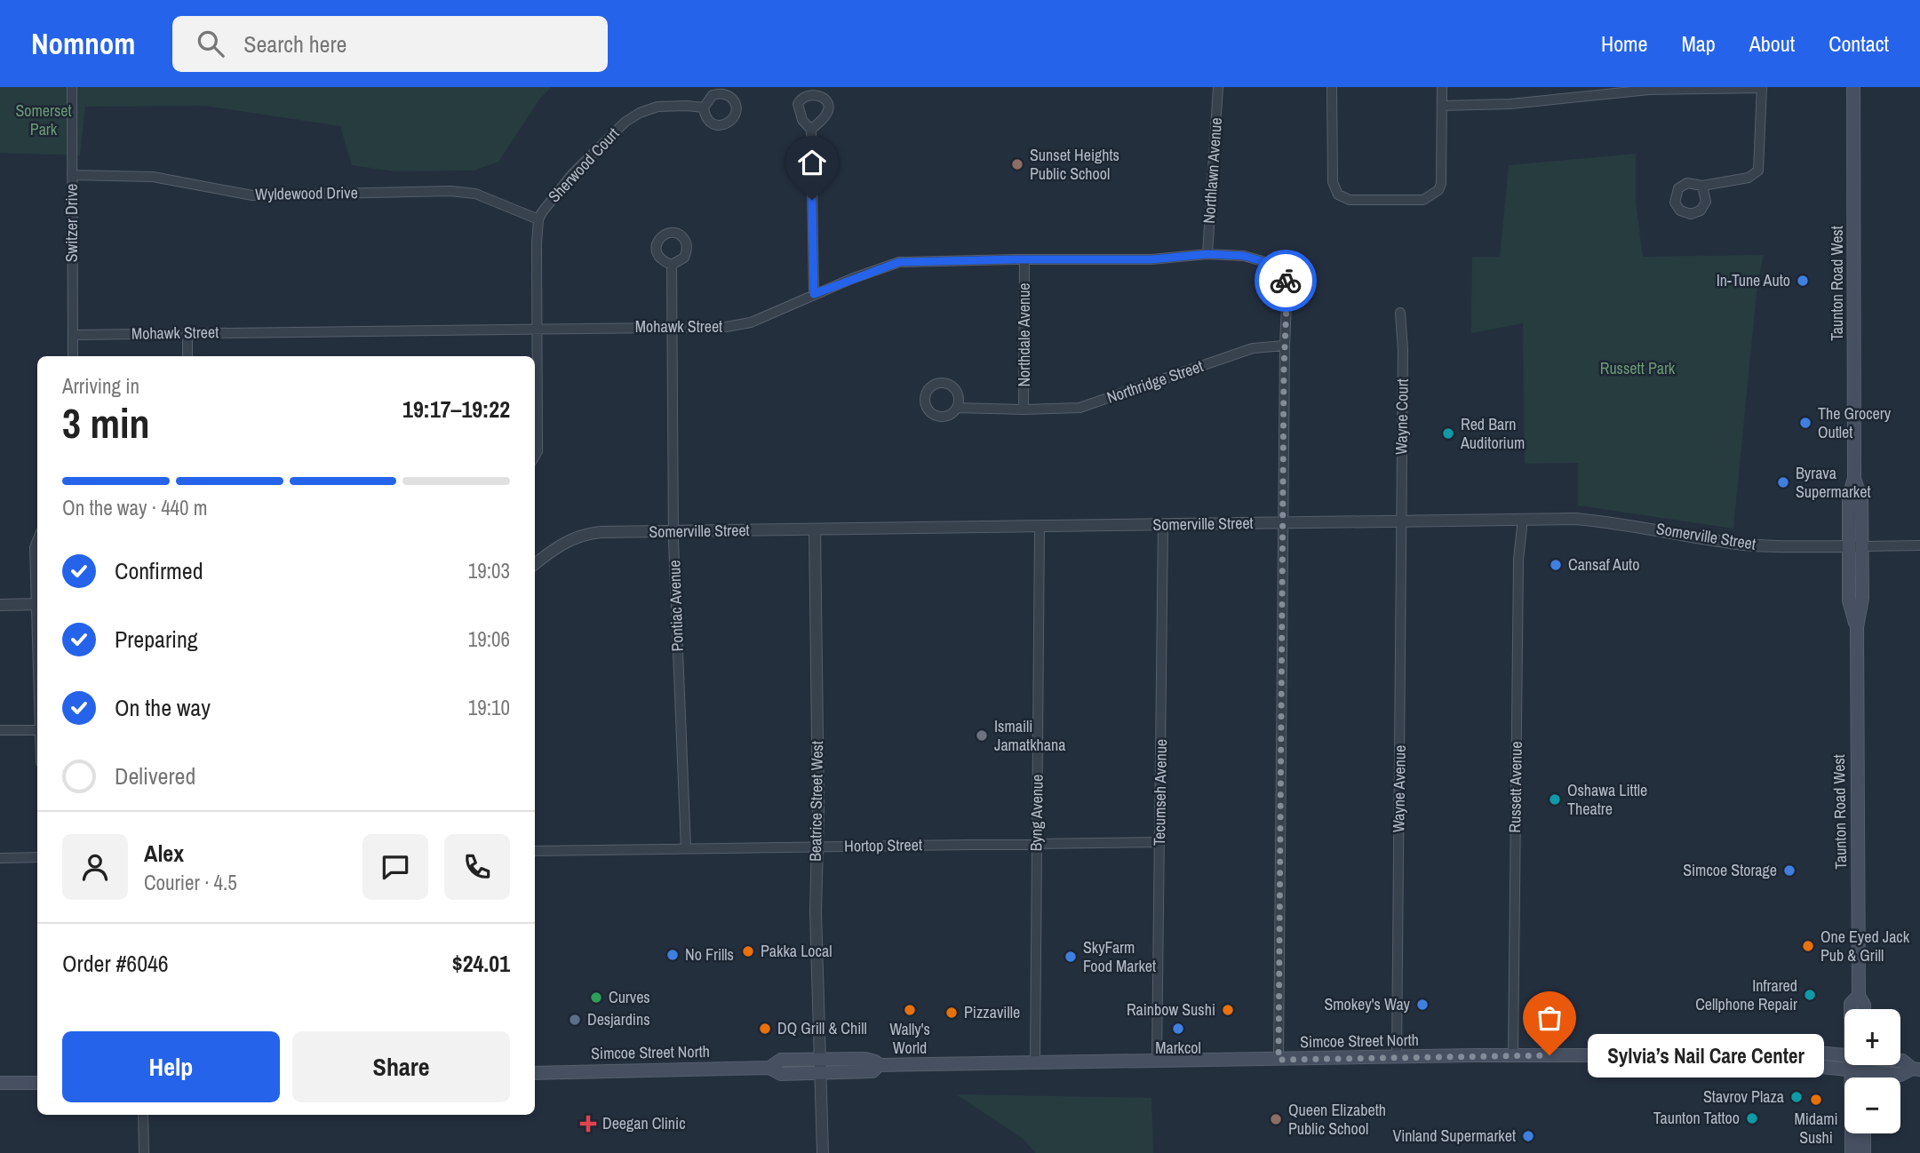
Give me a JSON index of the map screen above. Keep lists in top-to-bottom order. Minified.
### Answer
{"streets":{"main road":["Taunton Road West","Simcoe Street North"],"street":["Sherwood Court","Northlawn Avenue","Wyldewood Drive","Switzer Drive","Mohawk Street","Northdale Avenue","Northridge Street","Wayne Court","Somerville Street","Pontiac Avenue","Russett Avenue","Wayne Avenue","Tecumseh Avenue","Beatrice Street West","Byng Avenue","Hortop Street"]},"crossings":[["Sherwood Court","Wyldewood Drive"],["Sherwood Court","Mohawk Street"],["Northlawn Avenue","Mohawk Street"],["Wyldewood Drive","Switzer Drive"],["Switzer Drive","Mohawk Street"],["Taunton Road West","Somerville Street"],["Taunton Road West","Simcoe Street North"],["Mohawk Street","Northdale Avenue"],["Mohawk Street","Northridge Street"],["Mohawk Street","Pontiac Avenue"],["Northdale Avenue","Northridge Street"],["Wayne Court","Somerville Street"],["Wayne Court","Wayne Avenue"],["Somerville Street","Pontiac Avenue"],["Somerville Street","Russett Avenue"],["Somerville Street","Wayne Avenue"],["Somerville Street","Tecumseh Avenue"],["Somerville Street","Beatrice Street West"],["Somerville Street","Byng Avenue"],["Pontiac Avenue","Hortop Street"],["Russett Avenue","Simcoe Street North"],["Wayne Avenue","Simcoe Street North"],["Tecumseh Avenue","Hortop Street"],["Tecumseh Avenue","Simcoe Street North"],["Beatrice Street West","Hortop Street"],["Beatrice Street West","Simcoe Street North"],["Byng Avenue","Hortop Street"],["Byng Avenue","Simcoe Street North"]],"parks":["Somerset Park","Russett Park"],"places":{"other":["Sunset Heights Public School","In-Tune Auto","The Grocery Outlet","Red Barn Auditorium","Byrava Supermarket","Cansaf Auto","Ismaili Jamatkhana","Oshawa Little Theatre","Simcoe Storage","One Eyed Jack Pub & Grill","Pakka Local","No Frills","SkyFarm Food Market","Infrared Cellphone Repair","Curves","Smokey's Way","Wally's World","Rainbow Sushi","Pizzaville","Desjardins","DQ Grill & Chill","Markcol","Sylvia’s Nail Care Center","Stavrov Plaza","Midami Sushi","Taunton Tattoo","Queen Elizabeth Public School","Vinland Supermarket"],"health":["Deegan Clinic"]},"page":{"header":"Nomnom","search":"Search here","nav":["Home","Map","About","Contact"],"heading":["3 min","Arriving in","19:17–19:22"],"panel":["Alex","Courier · 4.5","Order #6046","$24.01"],"bar":"On the way · 440 m","list":[["Confirmed","19:03"],["Preparing","19:06"],["On the way","19:10"],"Delivered"],"map_buttons":["+","−"],"buttons":["Help","Share"],"bubble":"Sylvia’s Nail Care Center"}}
